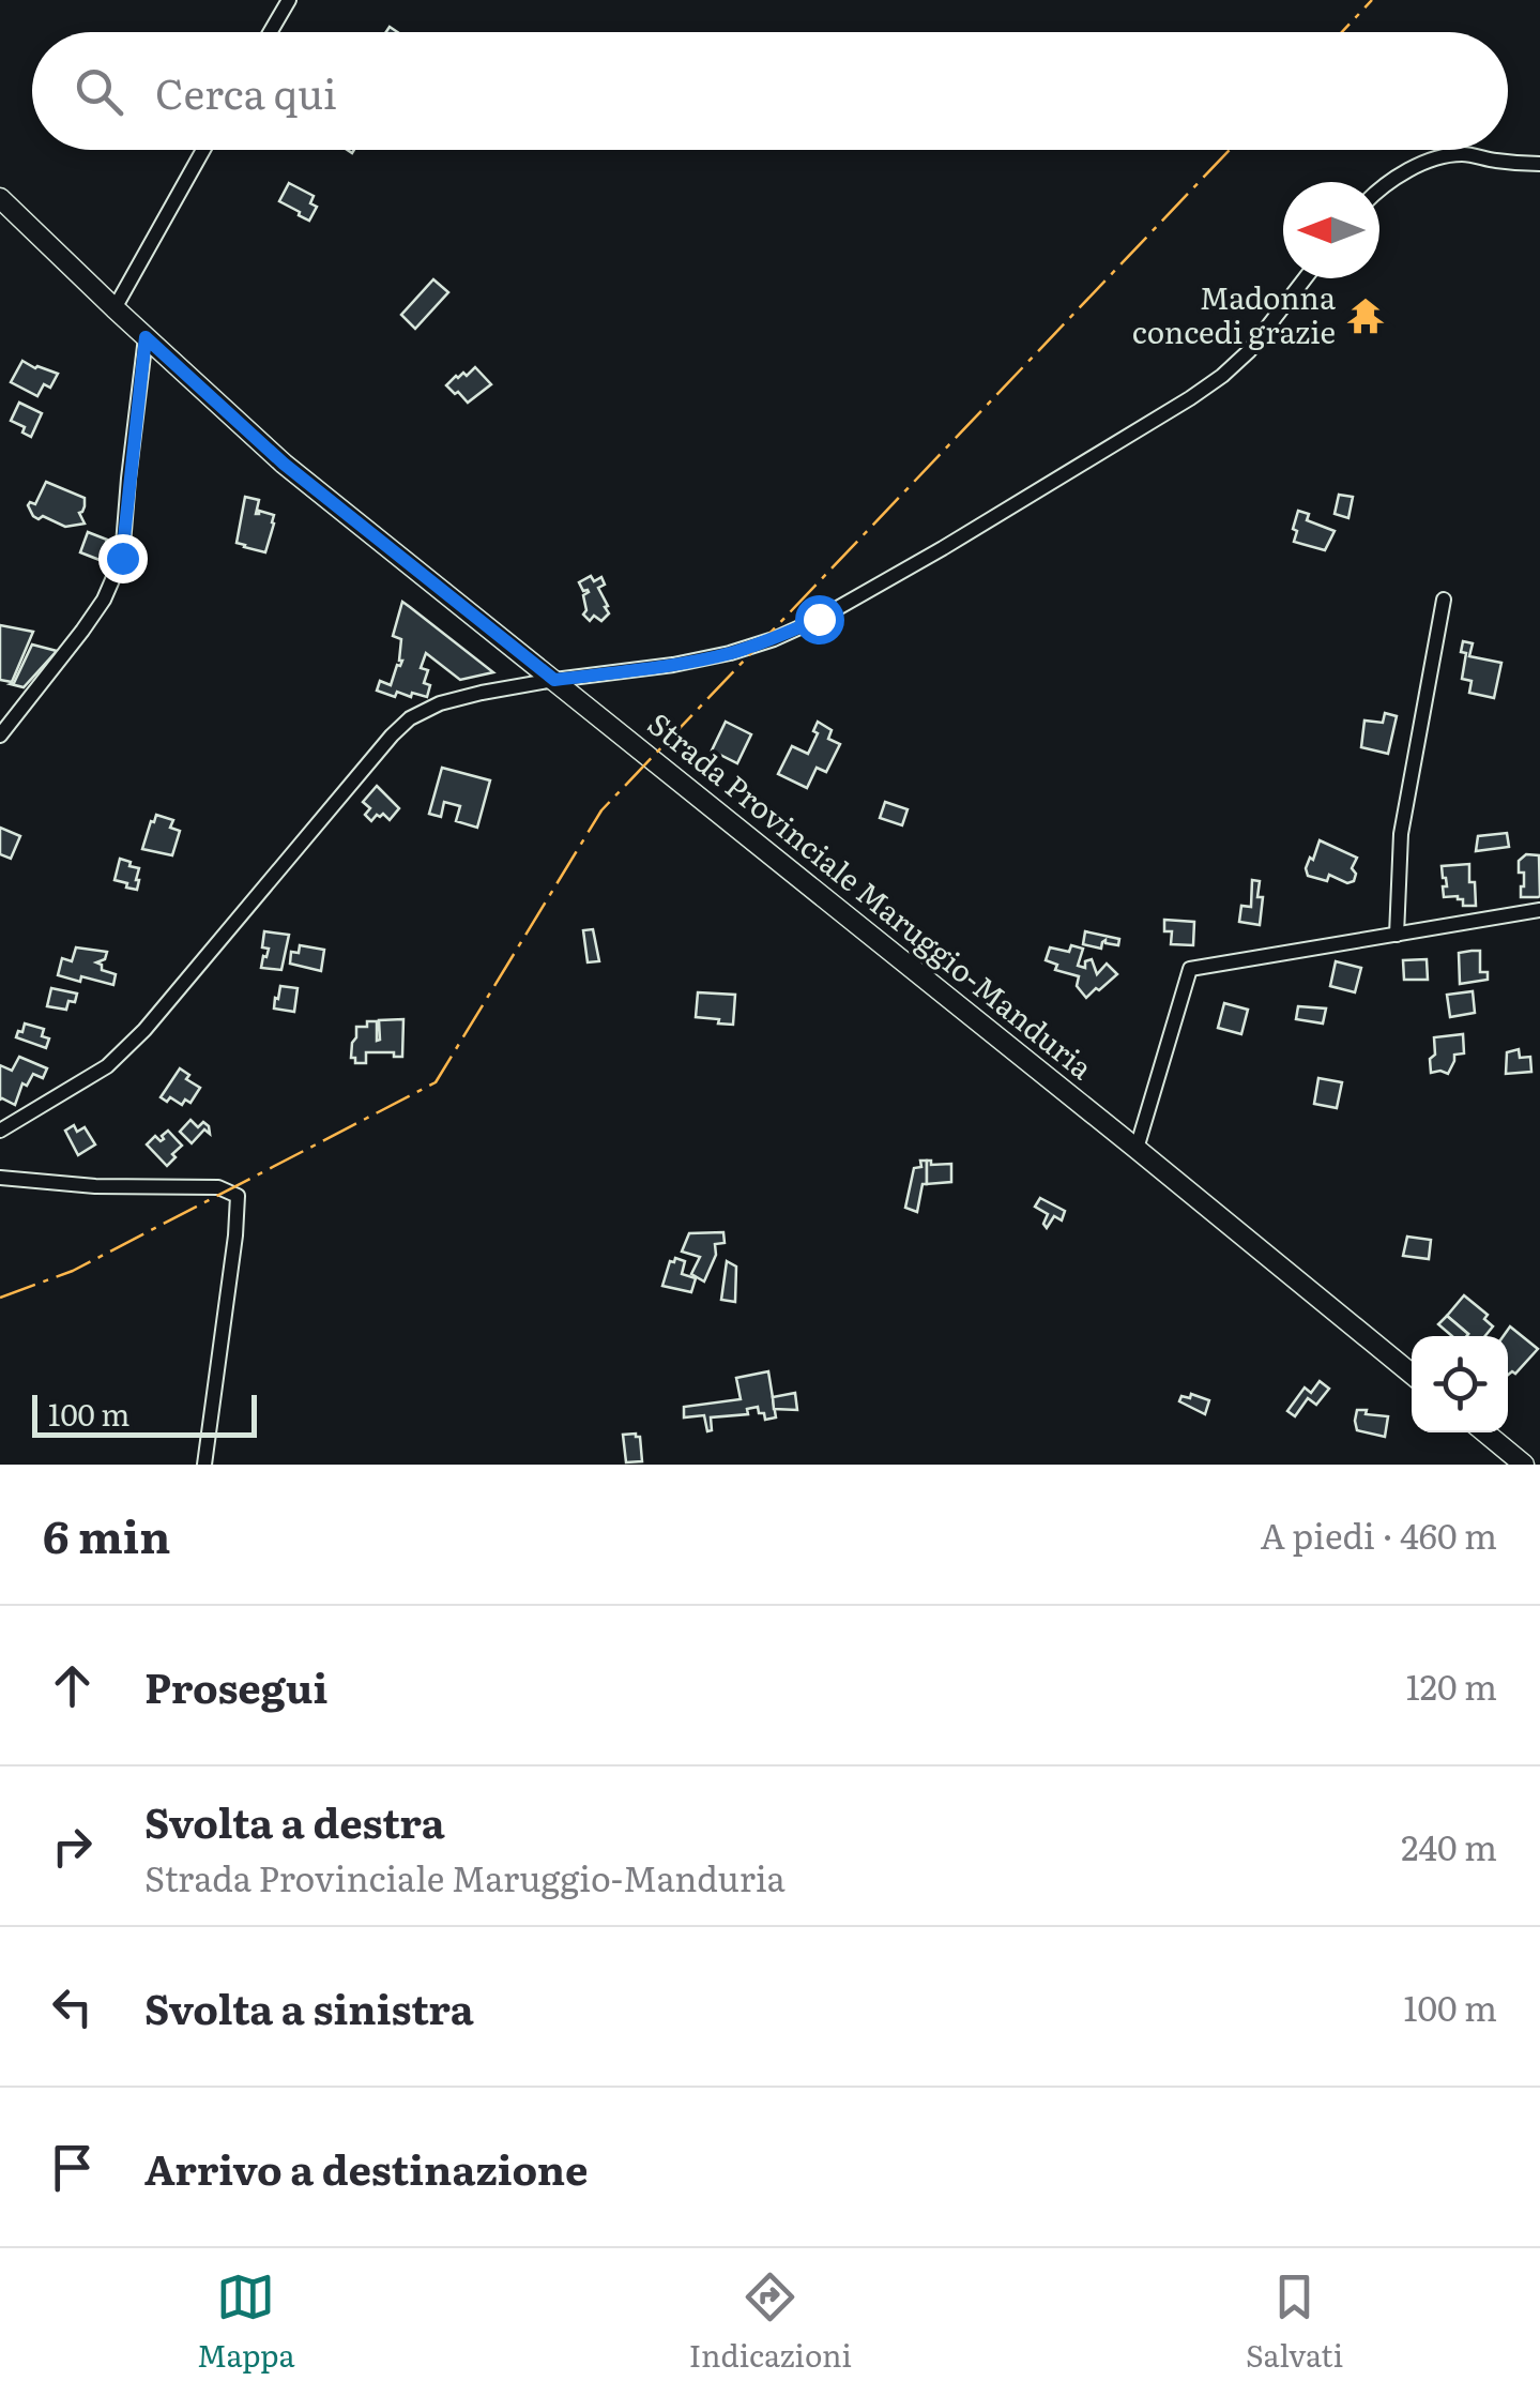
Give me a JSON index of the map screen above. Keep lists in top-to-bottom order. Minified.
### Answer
{"streets":{"main road":["Strada Provinciale Maruggio-Manduria"]},"places":{"temple":["Madonna concedi grazie"]},"scale_bar":"100 m","north":"left","page":{"search":"Cerca qui","scale":"100 m","heading":["6 min","A piedi · 460 m"],"list":[["Prosegui","120 m"],["Svolta a destra","Strada Provinciale Maruggio-Manduria","240 m"],["Svolta a sinistra","100 m"],"Arrivo a destinazione"],"nav":["Mappa","Indicazioni","Salvati"]}}
